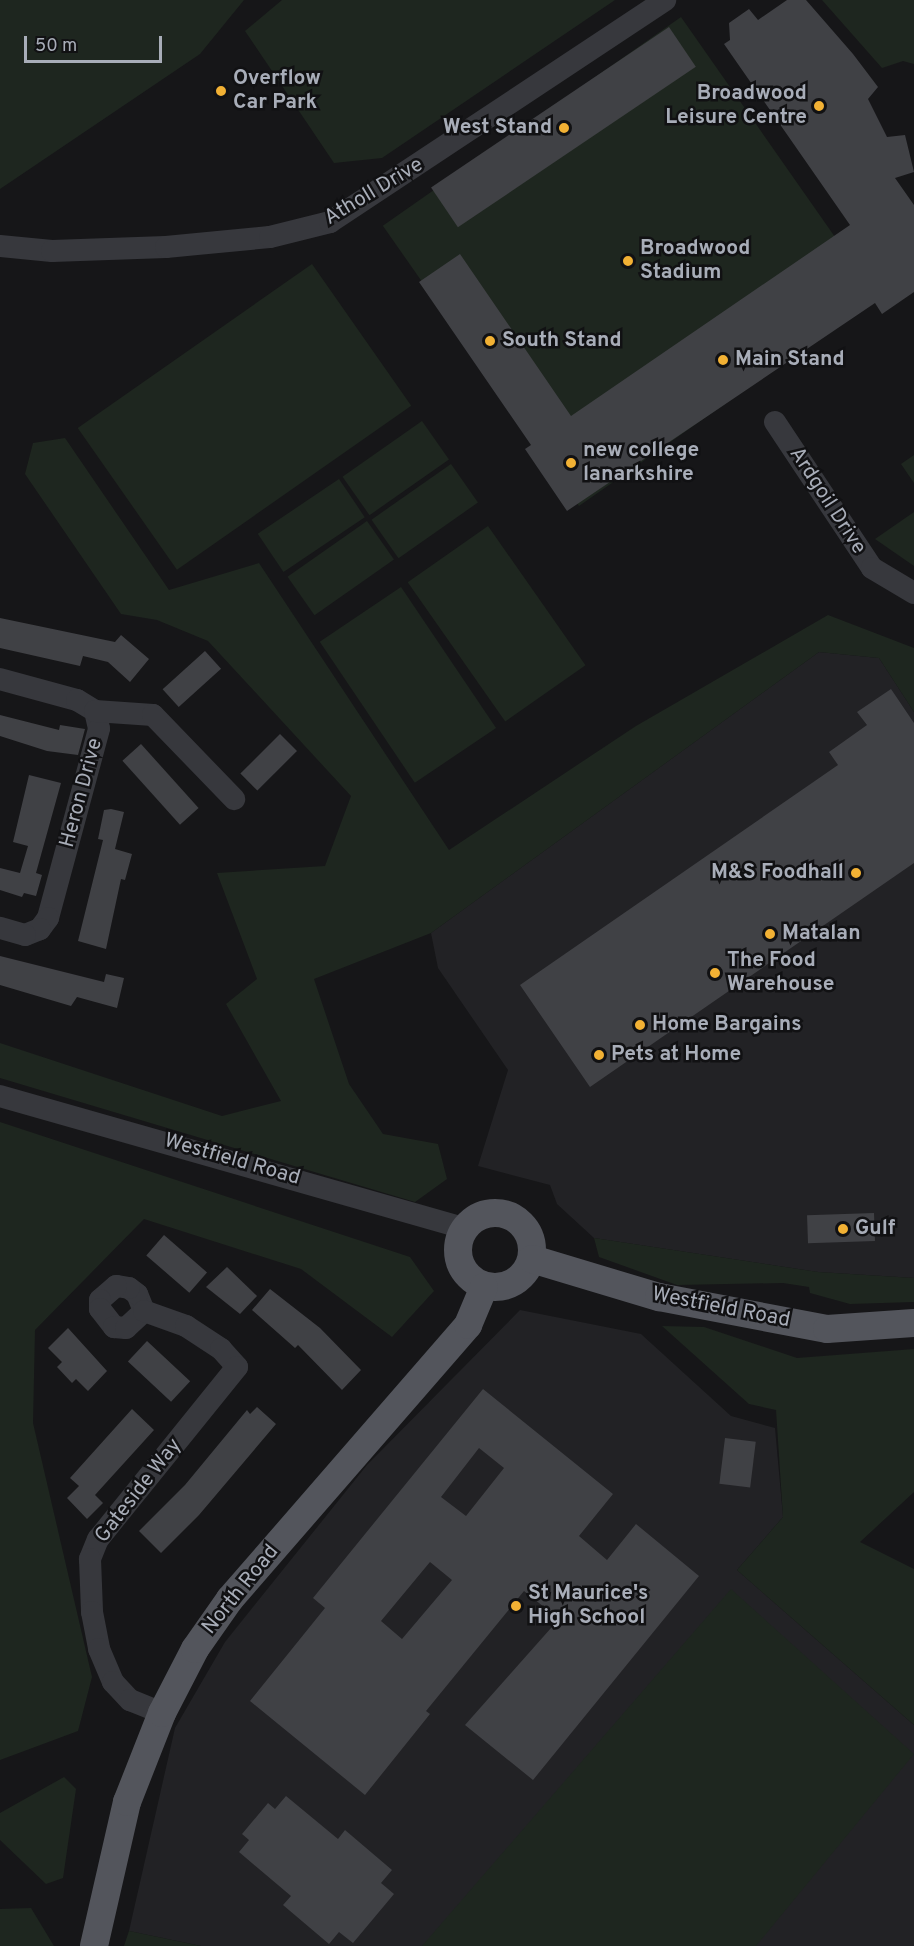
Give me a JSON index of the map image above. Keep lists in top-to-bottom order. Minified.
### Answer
{"streets":{"main road":["Westfield Road","North Road"],"street":["Atholl Drive","Ardgoil Drive","Heron Drive","Gateside Way"]},"crossings":[["Westfield Road","North Road"],["Gateside Way","North Road"]],"places":["Overflow Car Park","Broadwood Leisure Centre","West Stand","Broadwood Stadium","South Stand","Main Stand","new college lanarkshire","M&S Foodhall","Matalan","The Food Warehouse","Home Bargains","Pets at Home","Gulf","St Maurice's High School"],"scale_bar":"50 m"}
